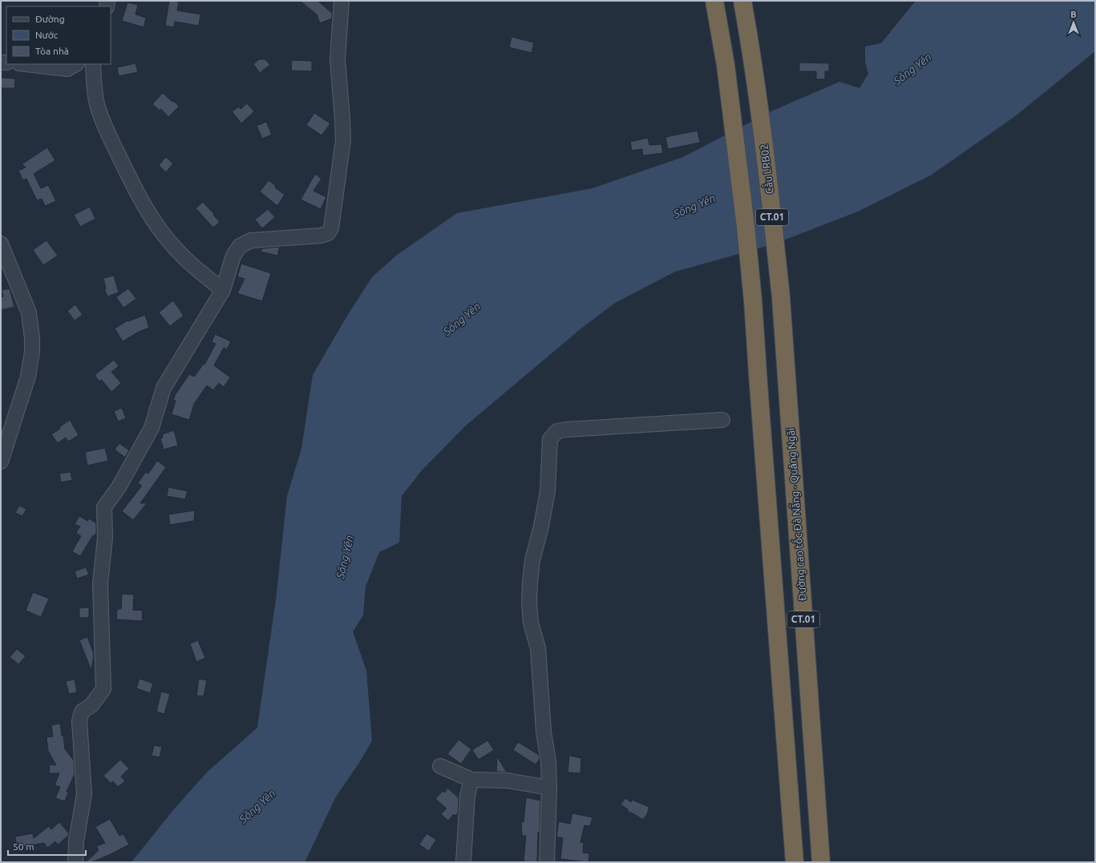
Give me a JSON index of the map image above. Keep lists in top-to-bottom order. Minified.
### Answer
{"streets":{"highway":["Cầu LRB02","CT.01","Đường cao tốc Đà Nẵng - Quảng Ngãi"]},"crossings":[["Cầu LRB02","Đường cao tốc Đà Nẵng - Quảng Ngãi"]],"water":["Sông Yên"],"legend":["Đường","Nước","Tòa nhà"],"scale_bar":"50 m","north":"top"}
